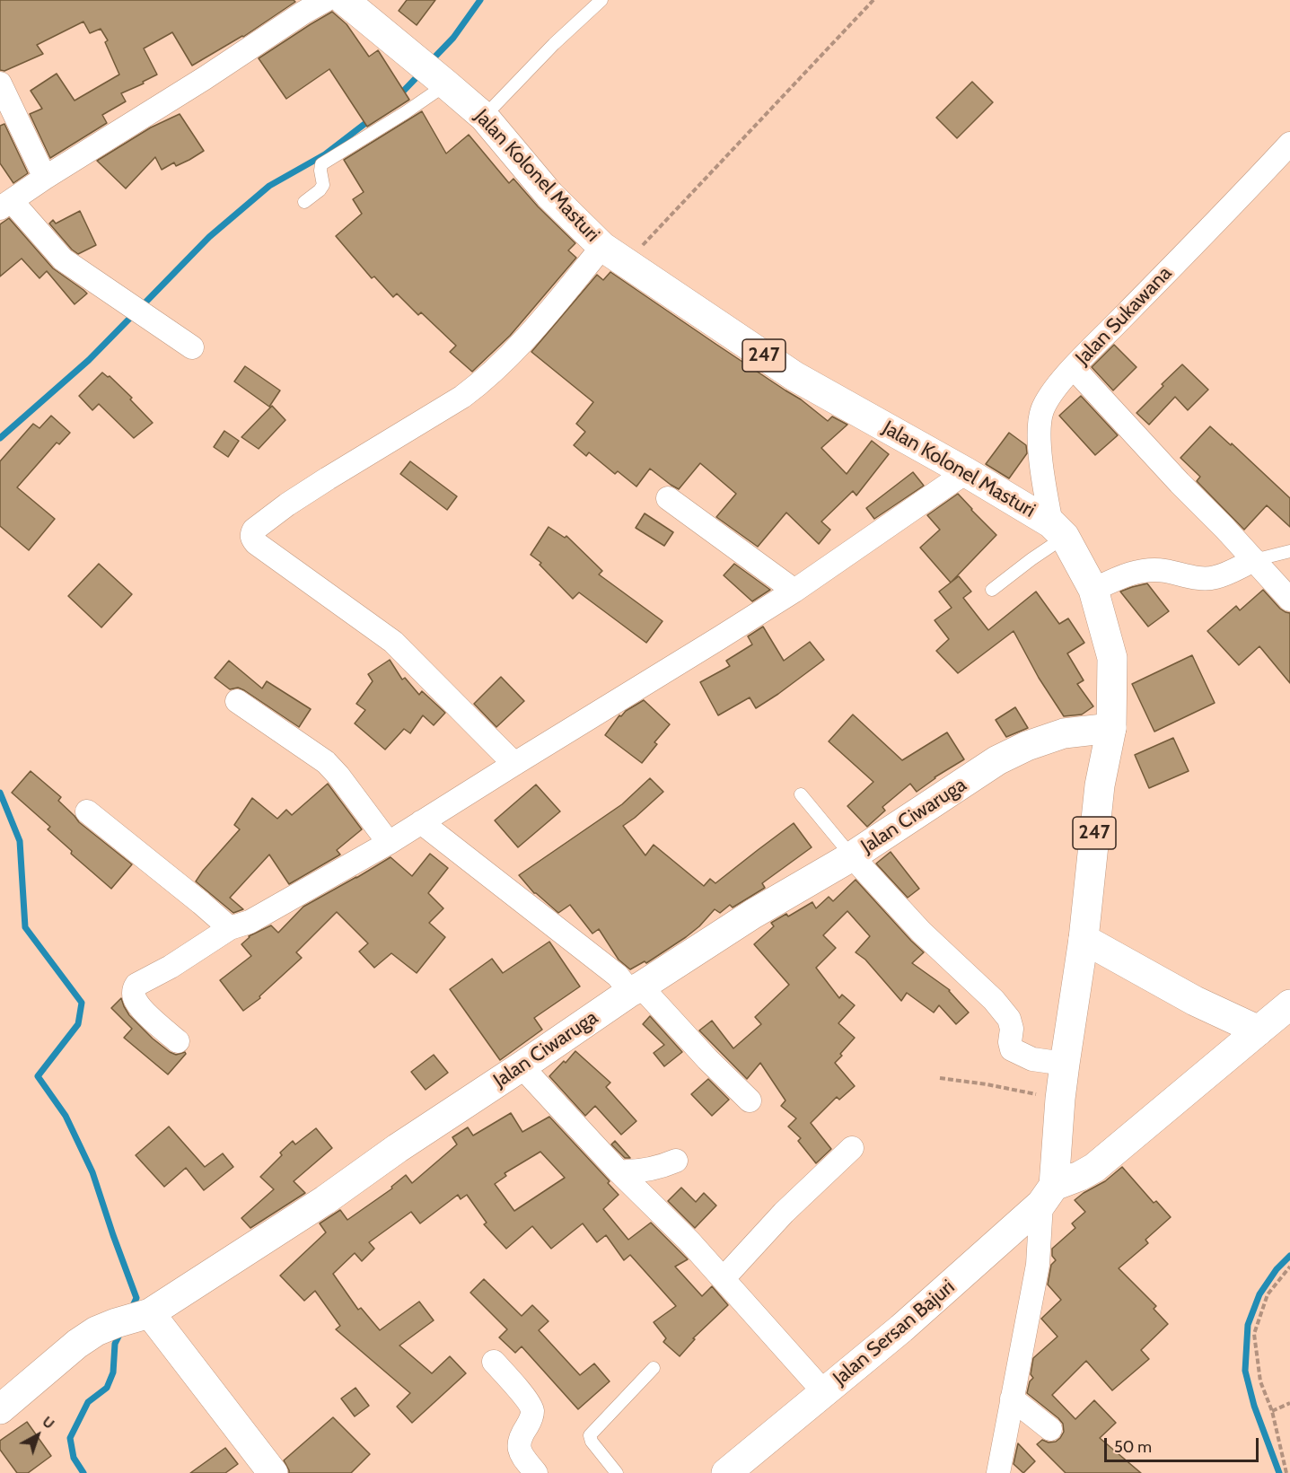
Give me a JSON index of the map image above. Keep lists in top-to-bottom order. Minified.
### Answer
{"streets":{"main road":["Jalan Kolonel Masturi","247","Jalan Ciwaruga","Jalan Sersan Bajuri"],"street":["Jalan Sukawana"]},"crossings":[["Jalan Kolonel Masturi","Jalan Sukawana"],["Jalan Kolonel Masturi","247"],["Jalan Sukawana","247"],["247","Jalan Ciwaruga"]],"scale_bar":"50 m","north":"top right"}
